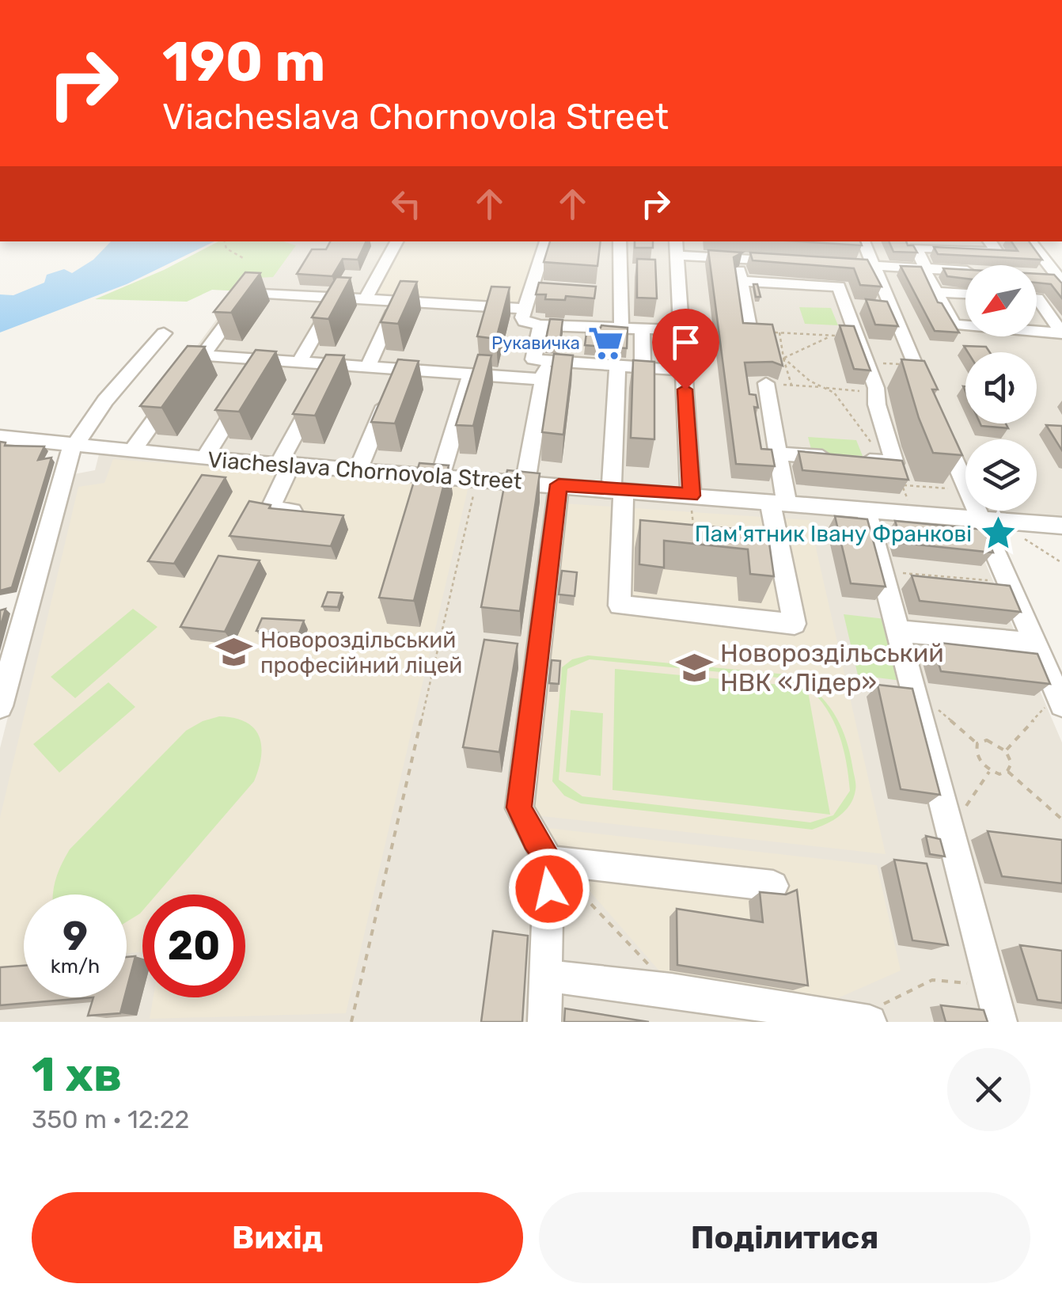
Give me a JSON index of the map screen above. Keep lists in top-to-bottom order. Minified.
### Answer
{"streets":{"street":["Viacheslava Chornovola Street"]},"places":{"supermarket":["Рукавичка"],"place":["Пам'ятник Івану Франкові"],"school or university":["Новороздільський професійний ліцей","Новороздільський НВК «Лідер»"]},"north":"bottom left","page":{"turn":["190 m","Viacheslava Chornovola Street"],"speed":"9 km/h","limit":"20","heading":["1 хв","350 m · 12:22"],"buttons":["Вихід","Поділитися"]}}
